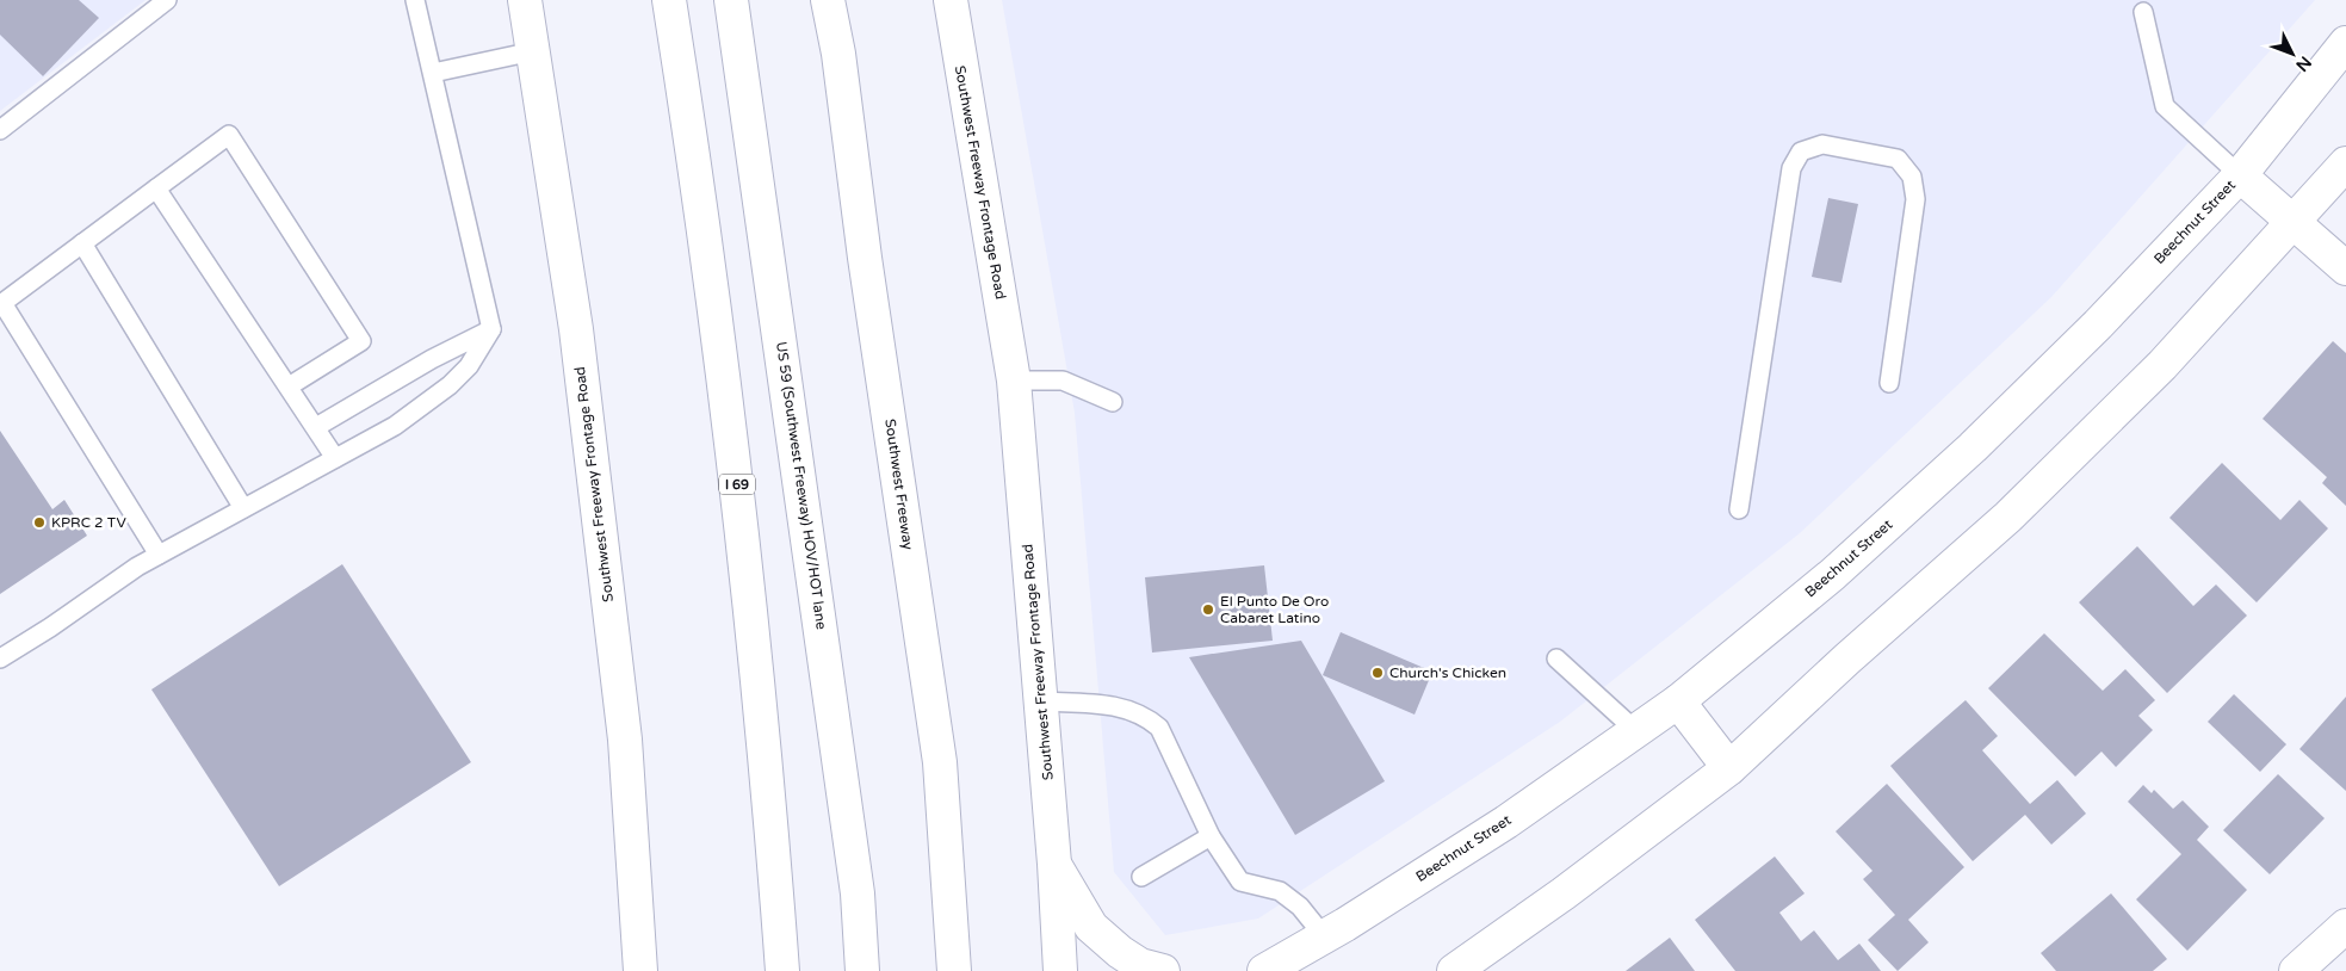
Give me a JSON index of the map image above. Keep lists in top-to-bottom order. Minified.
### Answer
{"streets":{"main road":["Southwest Freeway Frontage Road","Beechnut Street","I 69","Southwest Freeway","US 59 (Southwest Freeway) HOV/HOT lane"]},"places":["KPRC 2 TV","El Punto De Oro Cabaret Latino","Church's Chicken"],"north":"bottom right"}
